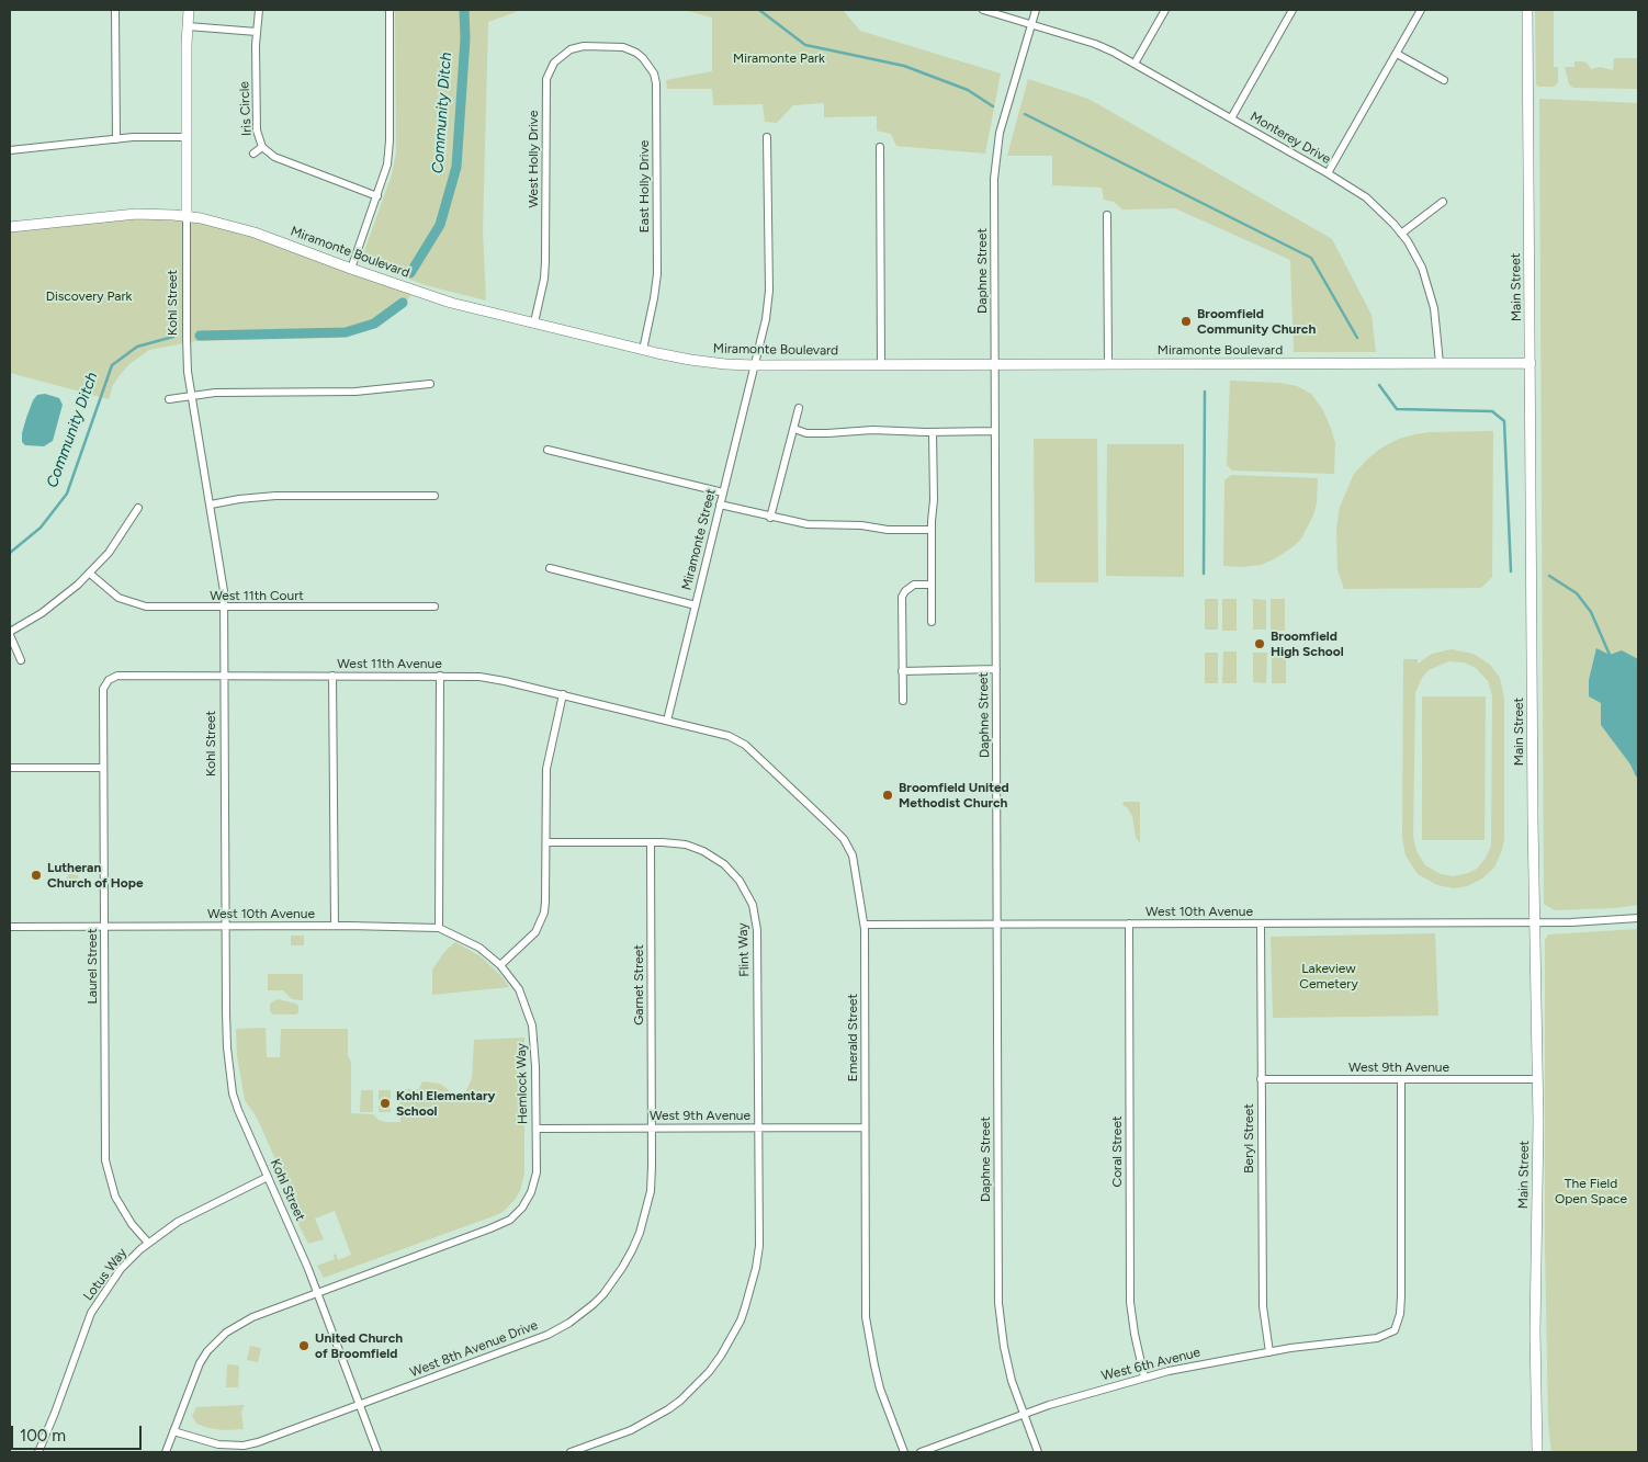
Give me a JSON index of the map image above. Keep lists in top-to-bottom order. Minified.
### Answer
{"streets":{"street":["Iris Circle","Monterey Drive","West Holly Drive","East Holly Drive","Miramonte Boulevard","Daphne Street","Main Street","Kohl Street","Miramonte Street","West 11th Court","West 11th Avenue","West 10th Avenue","Flint Way","Laurel Street","Garnet Street","Emerald Street","West 9th Avenue","Hemlock Way","Beryl Street","Coral Street","Lotus Way","West 8th Avenue Drive","West 6th Avenue"]},"crossings":[["Monterey Drive","Miramonte Boulevard"],["Monterey Drive","Daphne Street"],["West Holly Drive","East Holly Drive"],["West Holly Drive","Miramonte Boulevard"],["East Holly Drive","Miramonte Boulevard"],["Miramonte Boulevard","Daphne Street"],["Miramonte Boulevard","Main Street"],["Miramonte Boulevard","Kohl Street"],["Miramonte Boulevard","Miramonte Street"],["Daphne Street","West 10th Avenue"],["Daphne Street","West 6th Avenue"],["Main Street","West 10th Avenue"],["Main Street","West 9th Avenue"],["Kohl Street","West 11th Court"],["Kohl Street","West 11th Avenue"],["Kohl Street","West 10th Avenue"],["Kohl Street","Hemlock Way"],["Kohl Street","Lotus Way"],["Kohl Street","West 8th Avenue Drive"],["Miramonte Street","West 11th Avenue"],["Miramonte Street","Emerald Street"],["West 11th Avenue","Laurel Street"],["West 11th Avenue","Emerald Street"],["West 10th Avenue","Laurel Street"],["West 10th Avenue","Emerald Street"],["West 10th Avenue","Hemlock Way"],["West 10th Avenue","Beryl Street"],["West 10th Avenue","Coral Street"],["Flint Way","Garnet Street"],["Flint Way","West 9th Avenue"],["Laurel Street","Lotus Way"],["Garnet Street","West 9th Avenue"],["Garnet Street","West 8th Avenue Drive"],["Emerald Street","West 9th Avenue"],["West 9th Avenue","Hemlock Way"],["West 9th Avenue","Beryl Street"],["West 9th Avenue","West 8th Avenue Drive"],["West 9th Avenue","West 6th Avenue"],["Hemlock Way","West 8th Avenue Drive"],["Beryl Street","West 6th Avenue"],["Coral Street","West 6th Avenue"]],"water":["Community Ditch"],"parks":["Miramonte Park","Discovery Park","Lakeview Cemetery","The Field Open Space"],"places":["Broomfield Community Church","Broomfield High School","Broomfield United Methodist Church","Lutheran Church of Hope","Kohl Elementary School","United Church of Broomfield"],"scale_bar":"100 m"}
